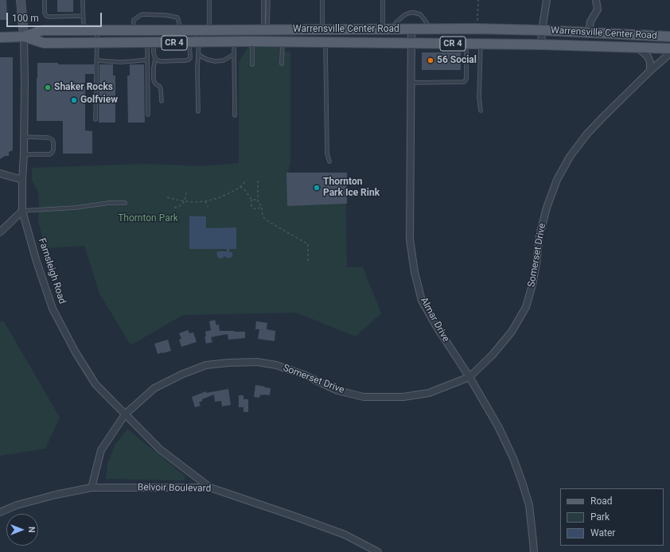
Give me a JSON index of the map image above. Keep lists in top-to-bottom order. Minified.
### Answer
{"streets":{"main road":["Warrensville Center Road","CR 4","Farnsleigh Road"],"street":["Somerset Drive","Almar Drive","Belvoir Boulevard"]},"crossings":[["Warrensville Center Road","Farnsleigh Road"],["Warrensville Center Road","Almar Drive"],["Somerset Drive","Farnsleigh Road"],["Somerset Drive","Almar Drive"],["Somerset Drive","Belvoir Boulevard"],["Farnsleigh Road","Belvoir Boulevard"]],"parks":["Thornton Park"],"places":["56 Social","Shaker Rocks","Golfview","Thornton Park Ice Rink"],"legend":["Road","Park","Water"],"scale_bar":"100 m","north":"right"}
